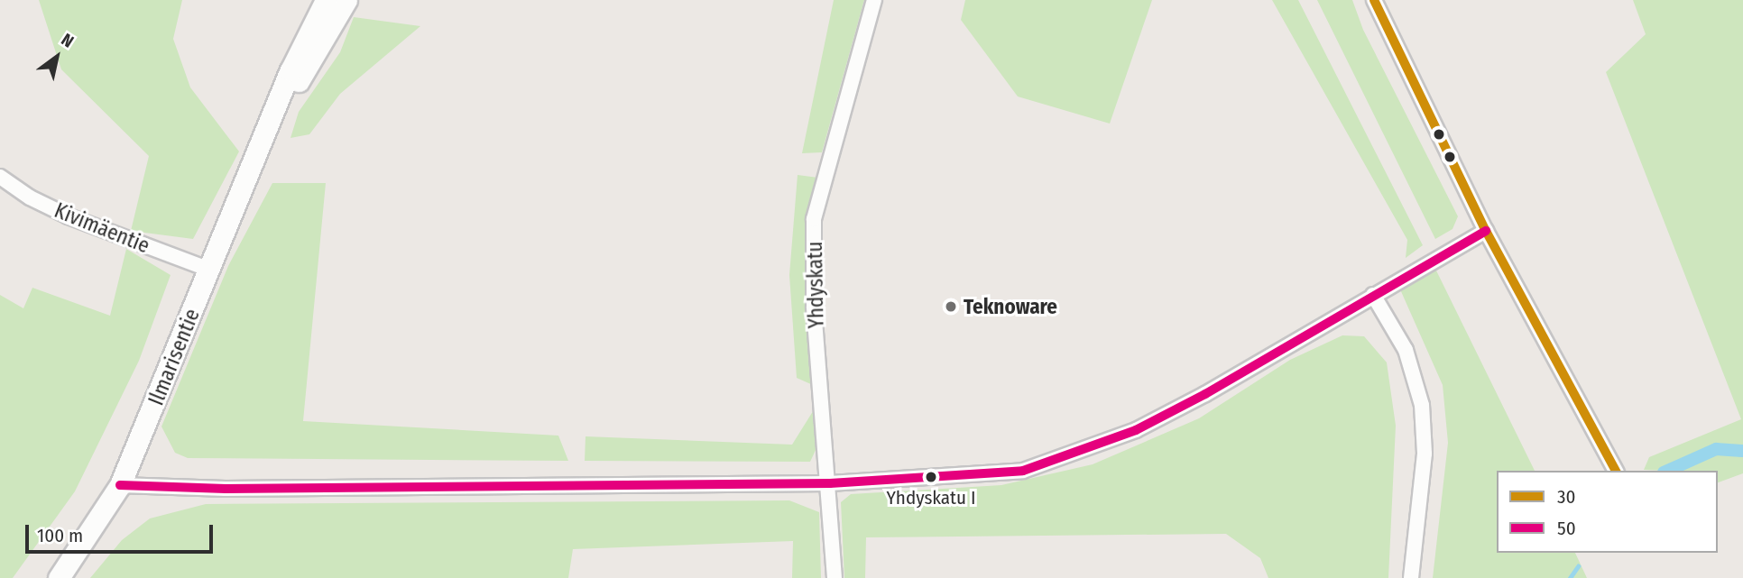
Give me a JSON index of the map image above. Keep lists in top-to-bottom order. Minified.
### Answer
{"streets":{"street":["Kivimäentie","Yhdyskatu","Ilmarisentie"]},"crossings":[["Kivimäentie","Ilmarisentie"]],"places":["Teknoware","Yhdyskatu I"],"lines":["transit line 30","transit line 50"],"legend":["30","50"],"scale_bar":"100 m","north":"top right"}
